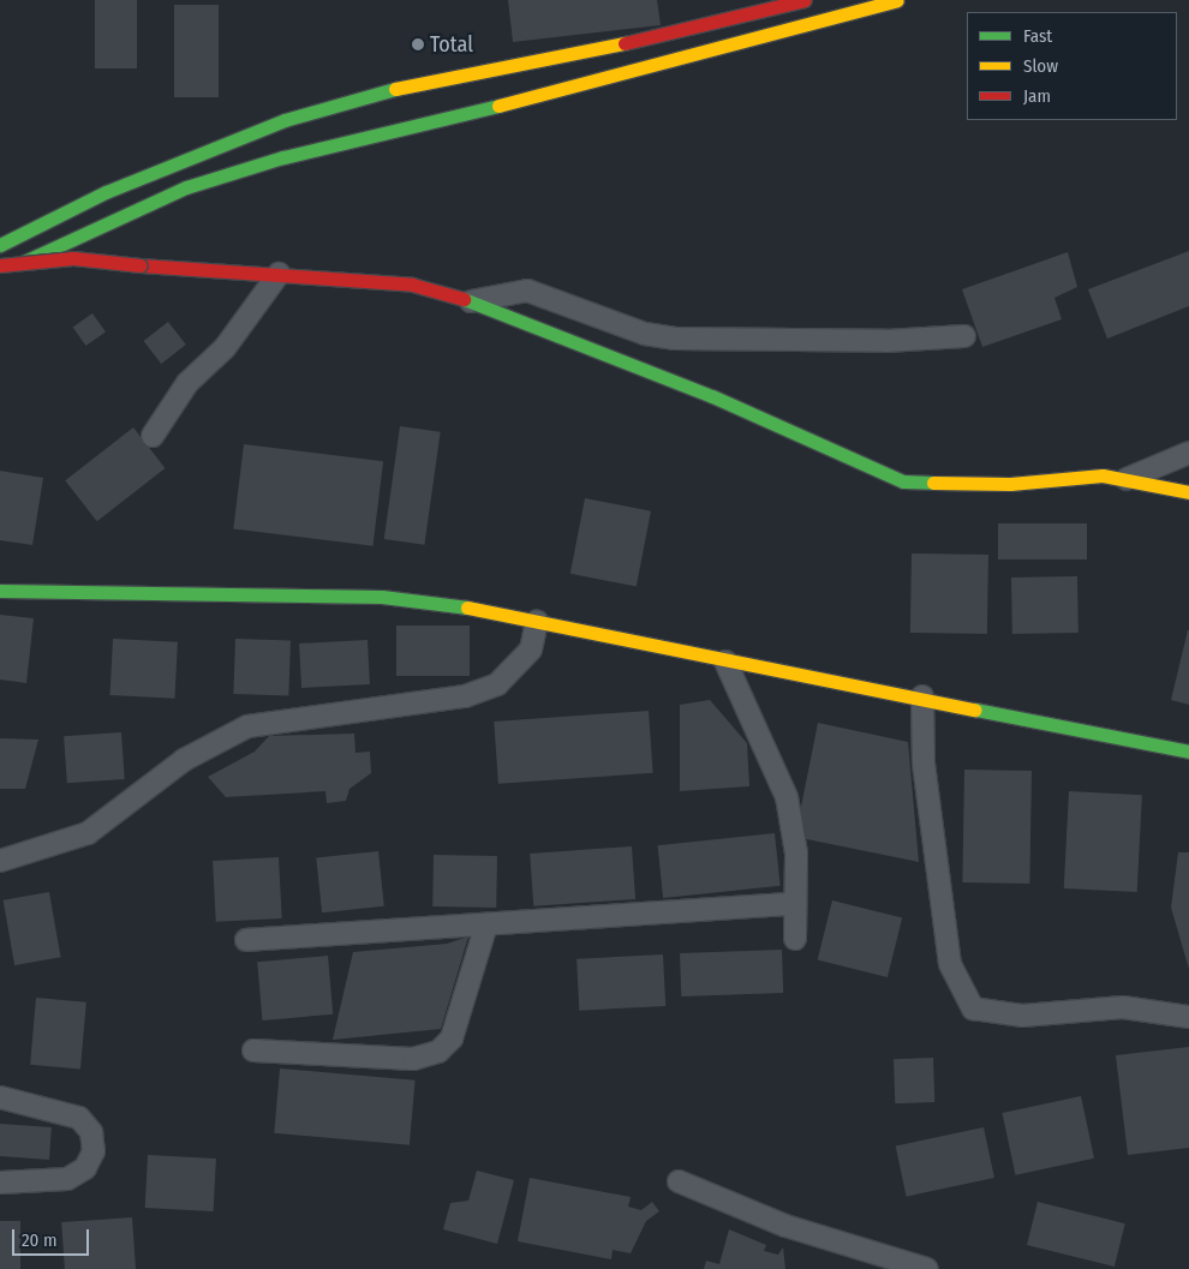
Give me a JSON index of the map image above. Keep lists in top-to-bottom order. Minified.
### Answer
{"places":["Total"],"legend":["Fast","Slow","Jam"],"scale_bar":"20 m"}
